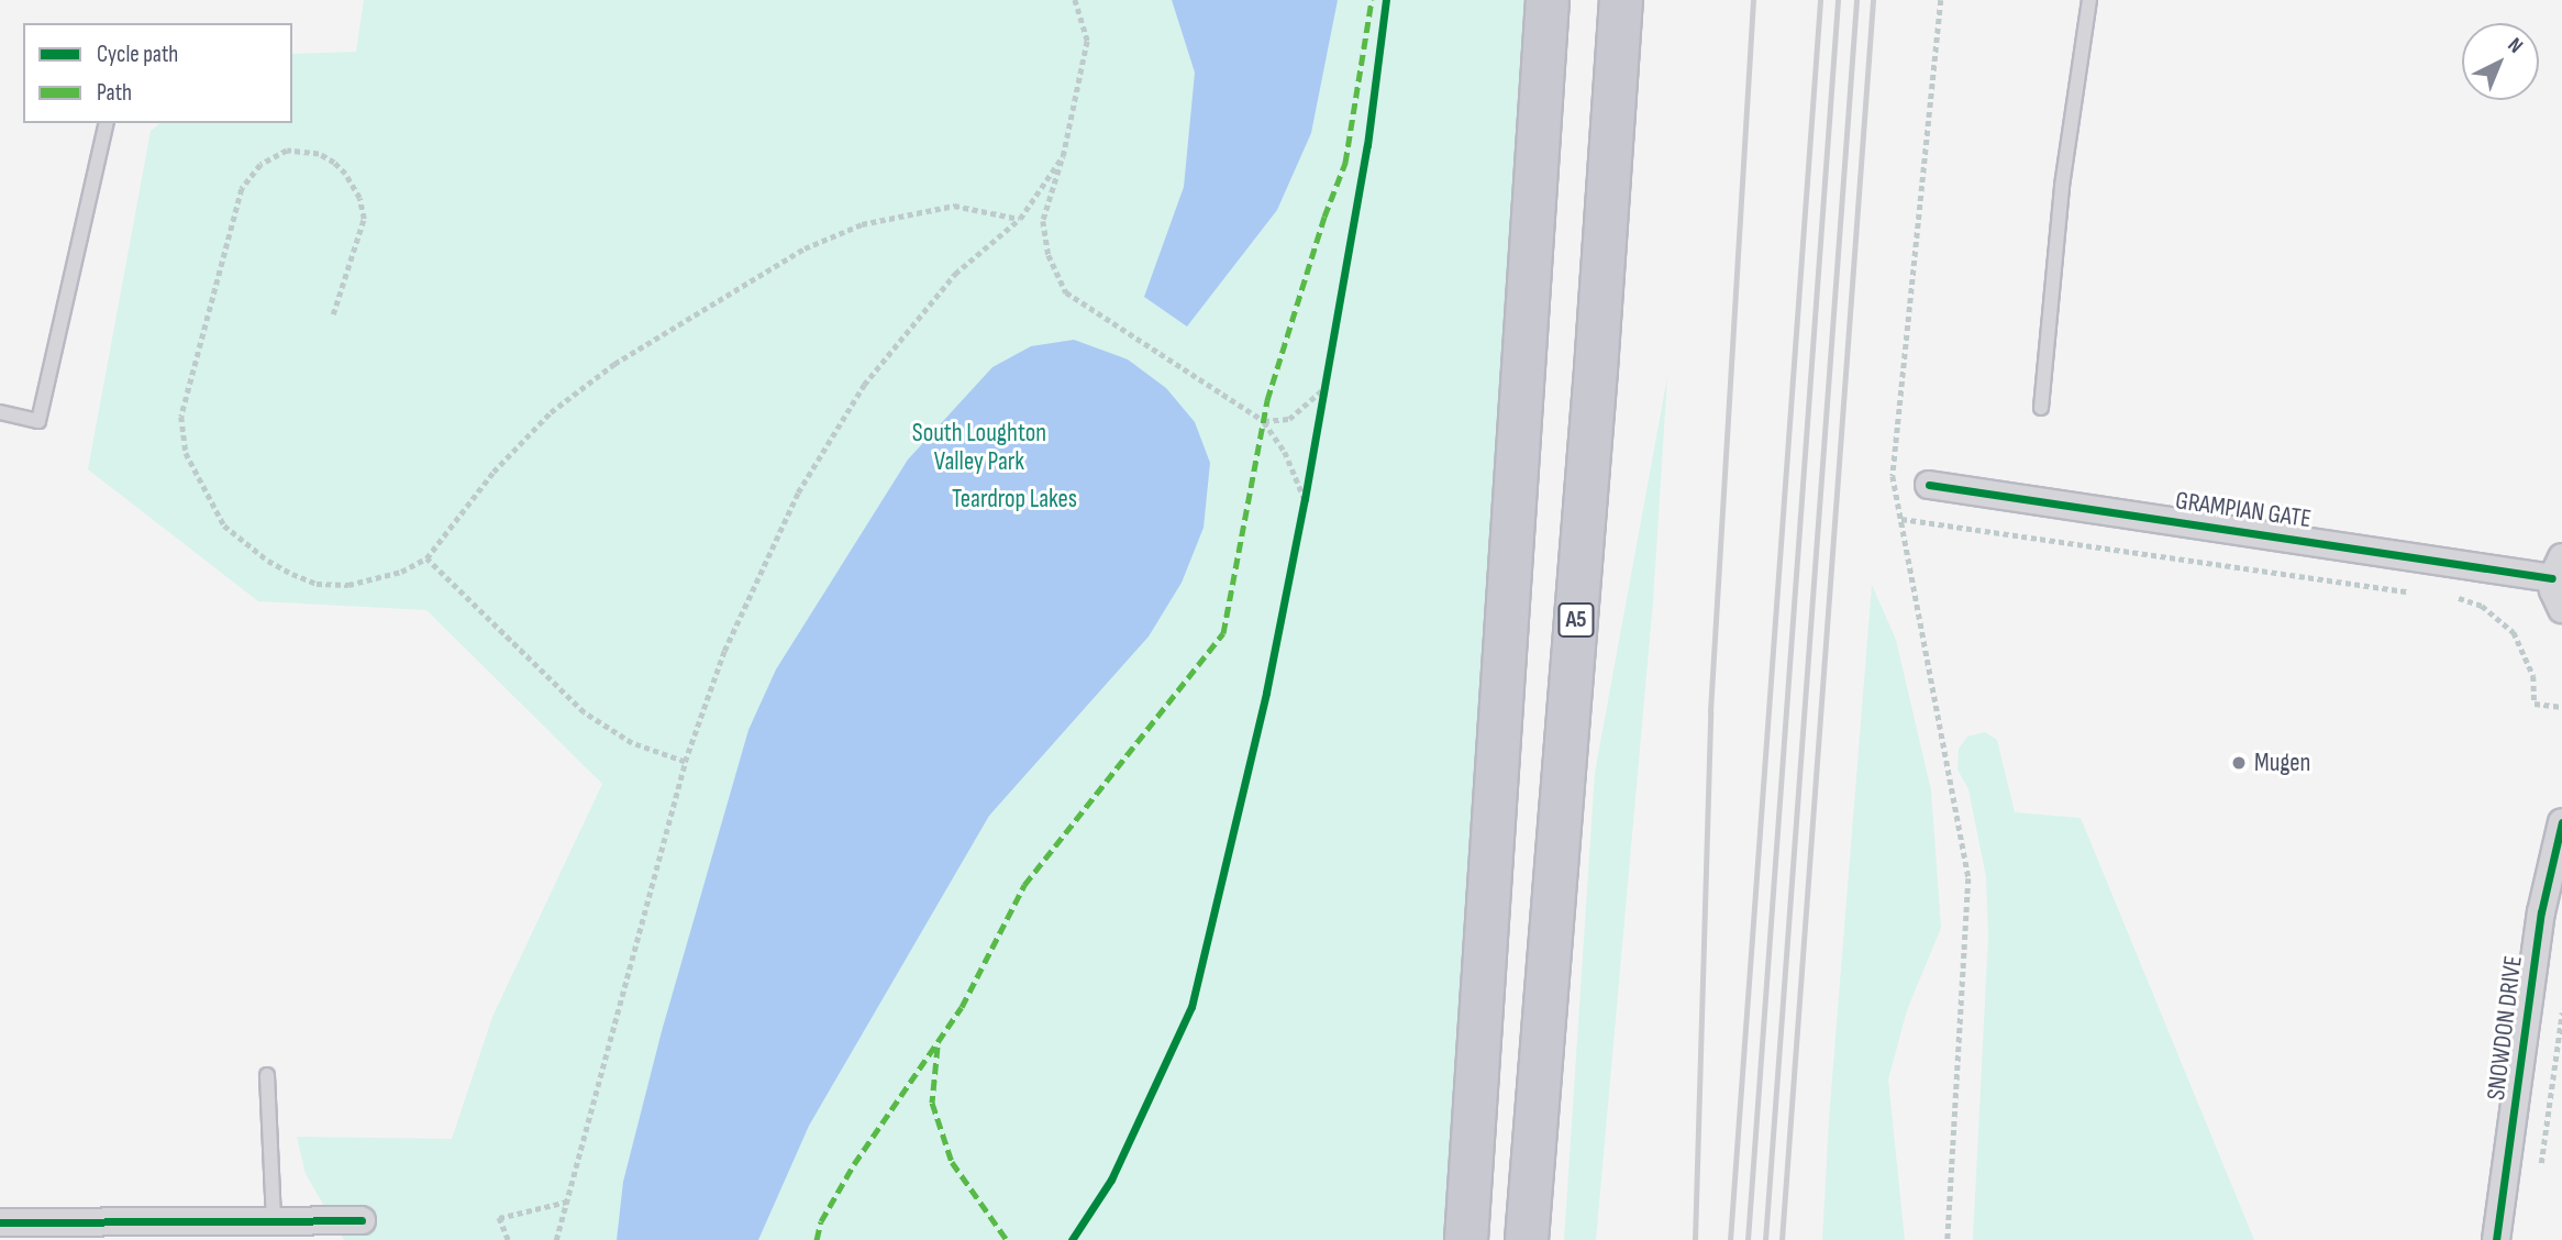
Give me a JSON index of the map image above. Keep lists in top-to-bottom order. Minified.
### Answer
{"streets":{"highway":["A5"],"street":["GRAMPIAN GATE","SNOWDON DRIVE"]},"parks":["South Loughton Valley Park","Teardrop Lakes"],"places":["Mugen"],"legend":["Cycle path","Path"],"north":"top right"}
